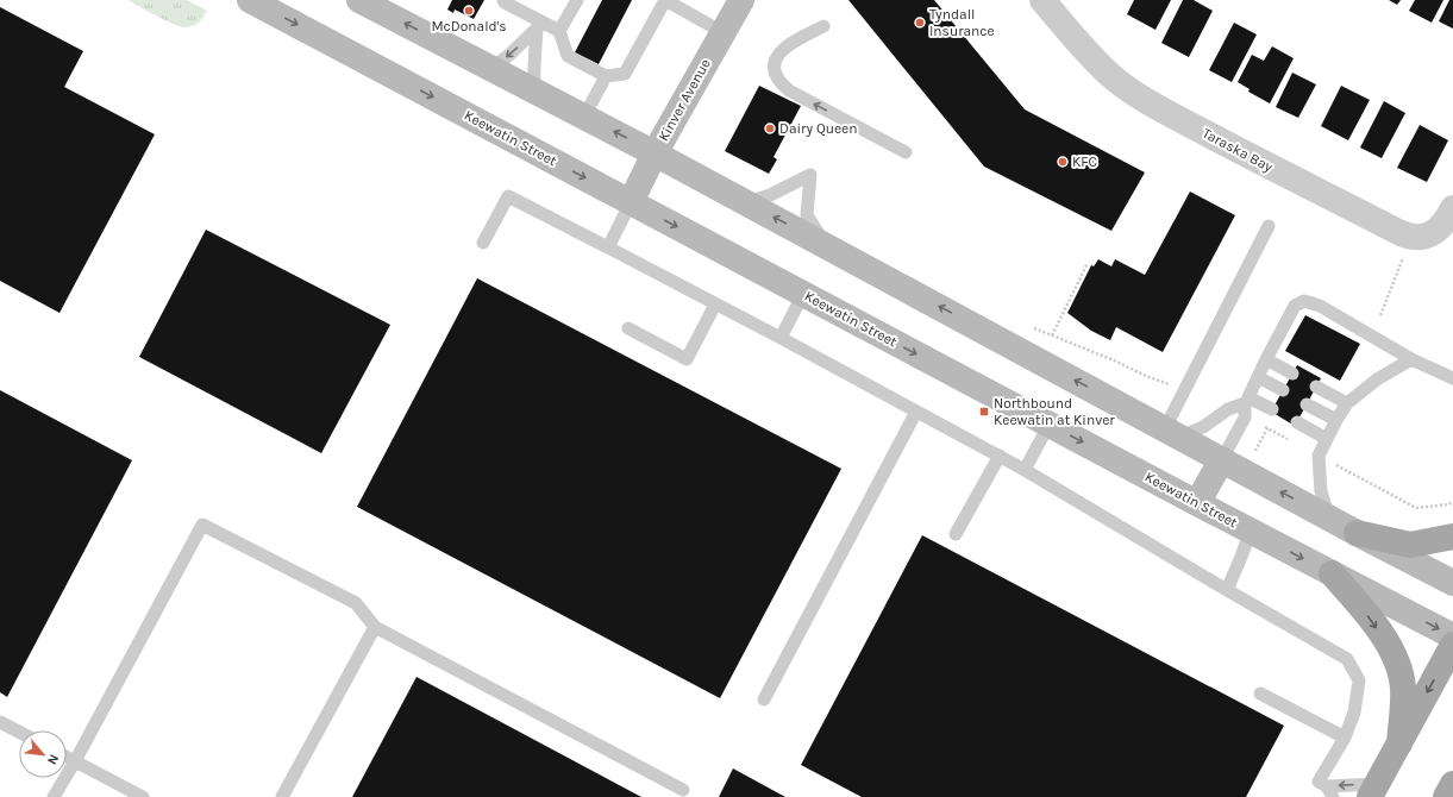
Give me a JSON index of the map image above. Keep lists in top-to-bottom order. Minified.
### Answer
{"streets":{"main road":["Kinver Avenue","Keewatin Street"],"street":["Taraska Bay"]},"crossings":[["Kinver Avenue","Keewatin Street"]],"places":{"other":["McDonald's","Tyndall Insurance","Dairy Queen","KFC"],"transit":["Northbound Keewatin at Kinver"]},"north":"bottom right"}
